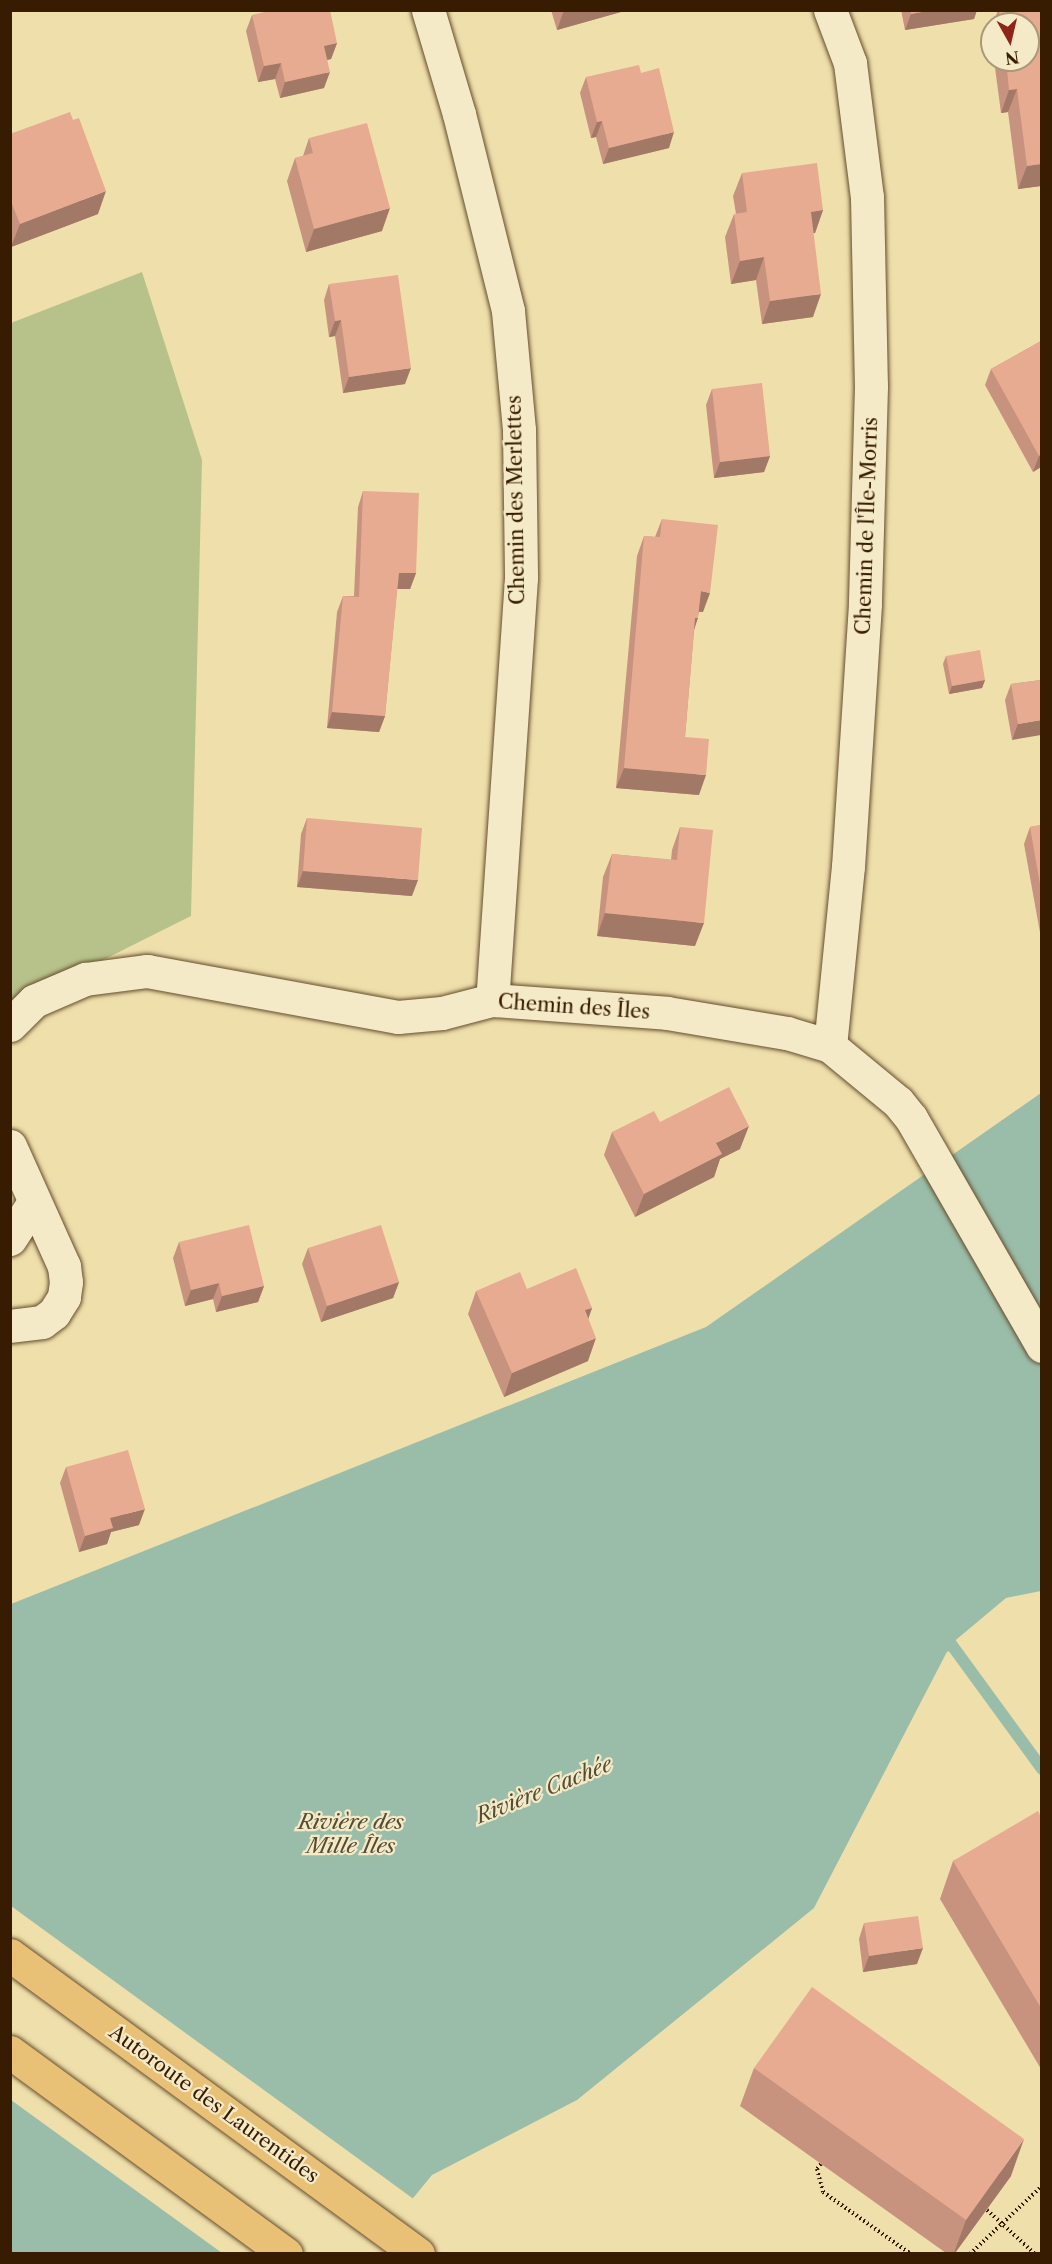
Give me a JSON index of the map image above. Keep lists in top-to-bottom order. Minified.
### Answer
{"streets":{"highway":["Autoroute des Laurentides"],"street":["Chemin des Merlettes","Chemin de l'Île-Morris","Chemin des Îles"]},"crossings":[["Chemin des Merlettes","Chemin des Îles"],["Chemin de l'Île-Morris","Chemin des Îles"]],"water":["Rivière Cachée","Rivière des Mille Îles"],"north":"bottom"}
